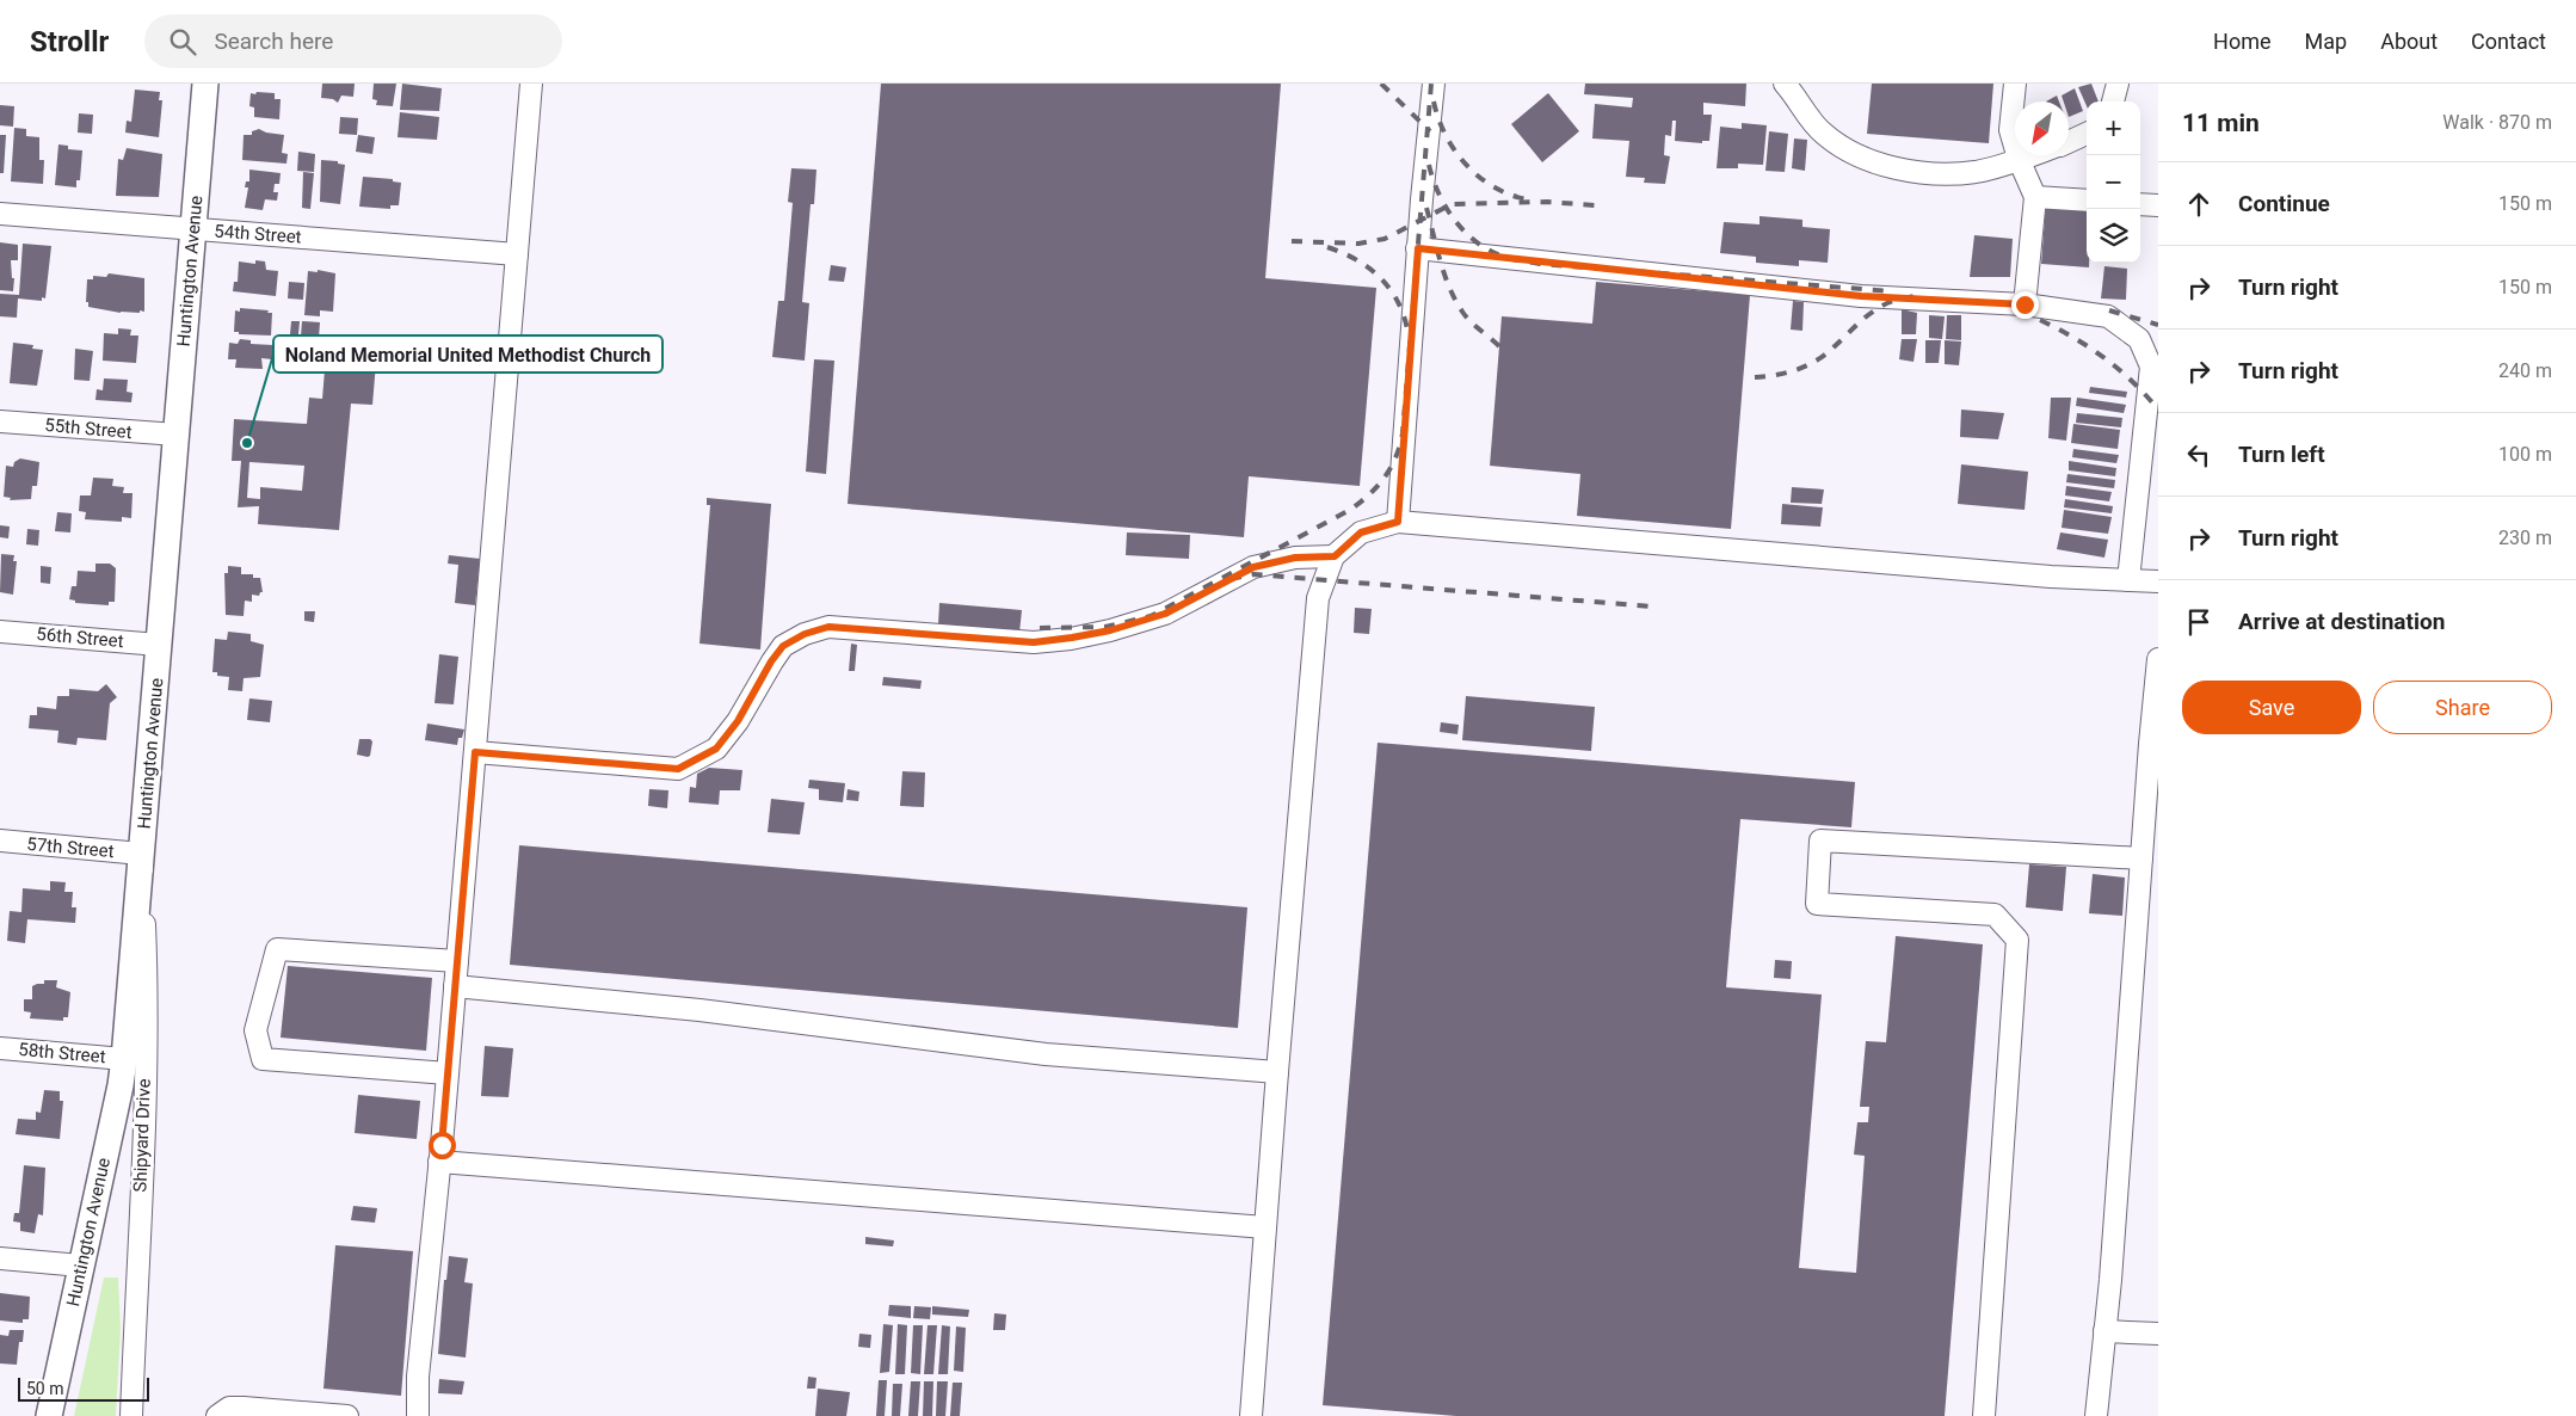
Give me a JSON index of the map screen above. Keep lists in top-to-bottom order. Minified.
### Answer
{"streets":{"main road":["Huntington Avenue"],"street":["54th Street","55th Street","56th Street","57th Street","58th Street","Shipyard Drive"]},"crossings":[["54th Street","Huntington Avenue"],["Huntington Avenue","55th Street"],["Huntington Avenue","56th Street"],["Huntington Avenue","57th Street"],["Huntington Avenue","58th Street"],["Huntington Avenue","Shipyard Drive"],["57th Street","Shipyard Drive"]],"places":["Noland Memorial United Methodist Church"],"scale_bar":"50 m","north":"bottom left","page":{"header":"Strollr","search":"Search here","nav":["Home","Map","About","Contact"],"heading":["11 min","Walk · 870 m"],"map_buttons":["+","−"],"list":[["Continue","150 m"],["Turn right","150 m"],["Turn right","240 m"],["Turn left","100 m"],["Turn right","230 m"],"Arrive at destination"],"buttons":["Save","Share"],"scale":"50 m"}}
